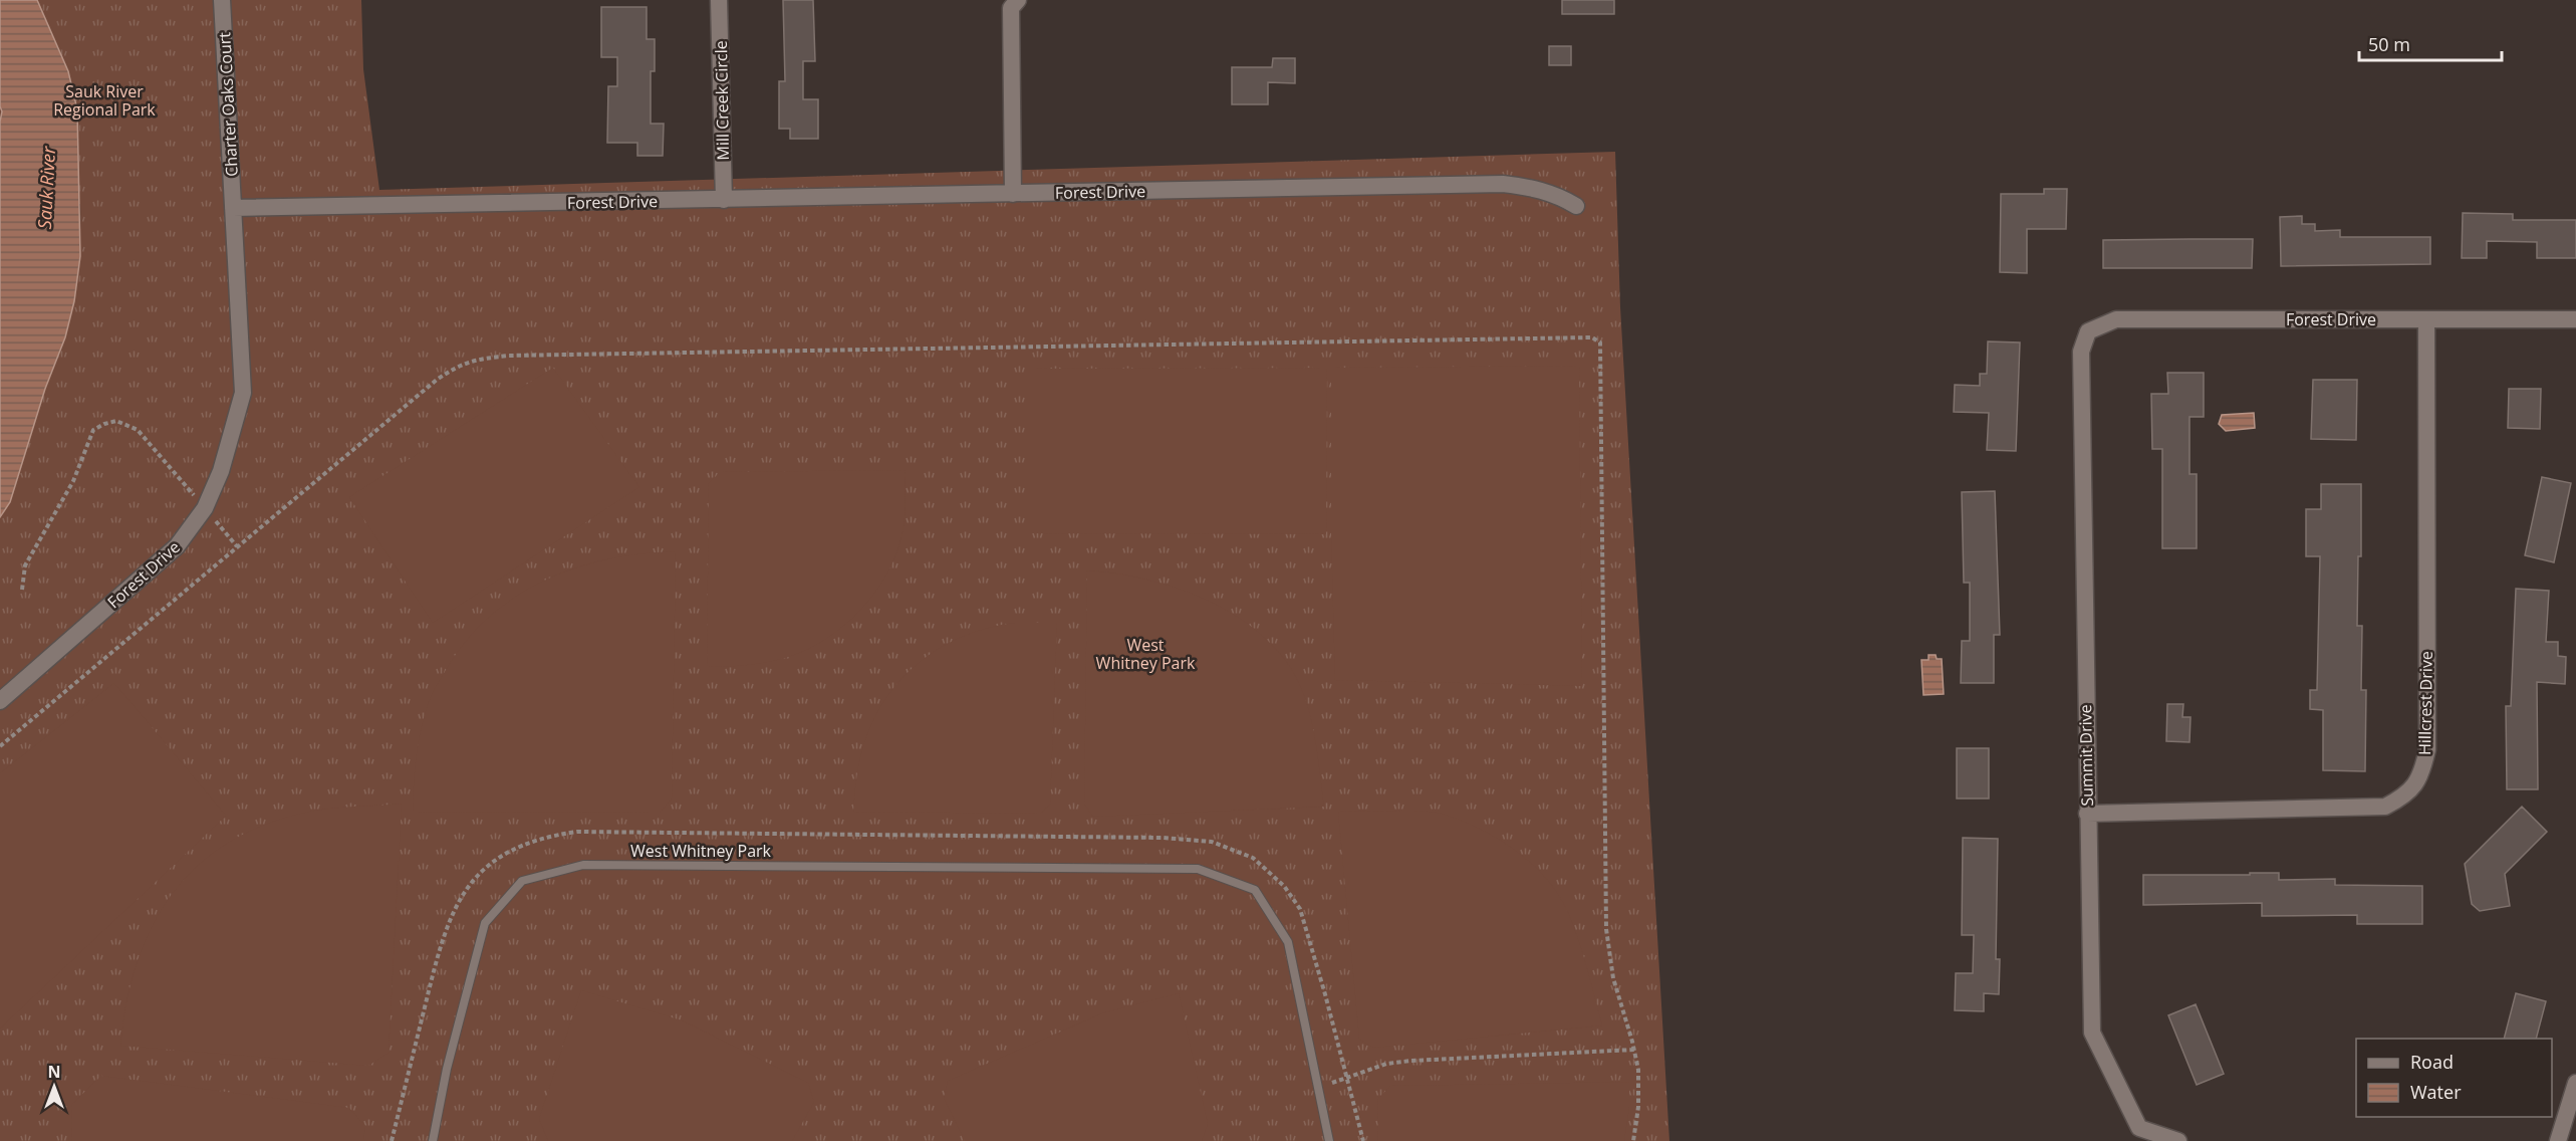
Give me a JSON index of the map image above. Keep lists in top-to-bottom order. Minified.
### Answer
{"streets":{"street":["Mill Creek Circle","Charter Oaks Court","Forest Drive","Hillcrest Drive","Summit Drive"],"lane":["West Whitney Park"]},"crossings":[["Mill Creek Circle","Forest Drive"],["Charter Oaks Court","Forest Drive"],["Forest Drive","Hillcrest Drive"],["Forest Drive","Summit Drive"],["Hillcrest Drive","Summit Drive"]],"water":["Sauk River"],"parks":["Sauk River Regional Park","West Whitney Park"],"legend":["Road","Water"],"scale_bar":"50 m","north":"top"}
